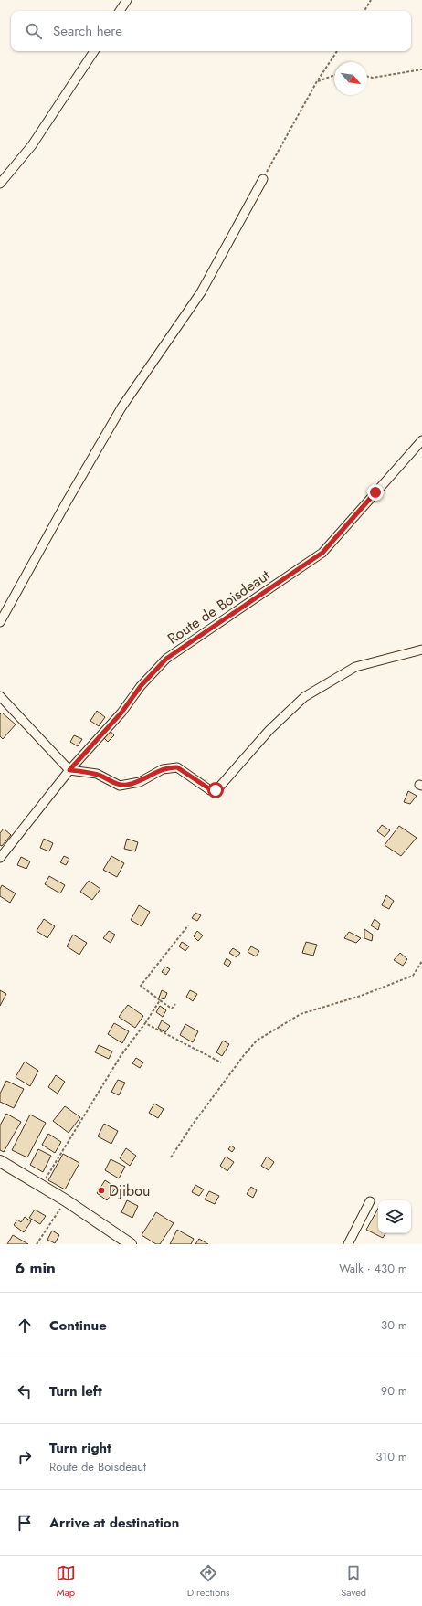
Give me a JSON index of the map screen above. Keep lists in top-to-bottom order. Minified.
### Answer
{"streets":{"street":["Route de Boisdeaut"]},"places":["Djibou"],"north":"bottom right","page":{"search":"Search here","heading":["6 min","Walk · 430 m"],"list":[["Continue","30 m"],["Turn left","90 m"],["Turn right","Route de Boisdeaut","310 m"],"Arrive at destination"],"nav":["Map","Directions","Saved"]}}
